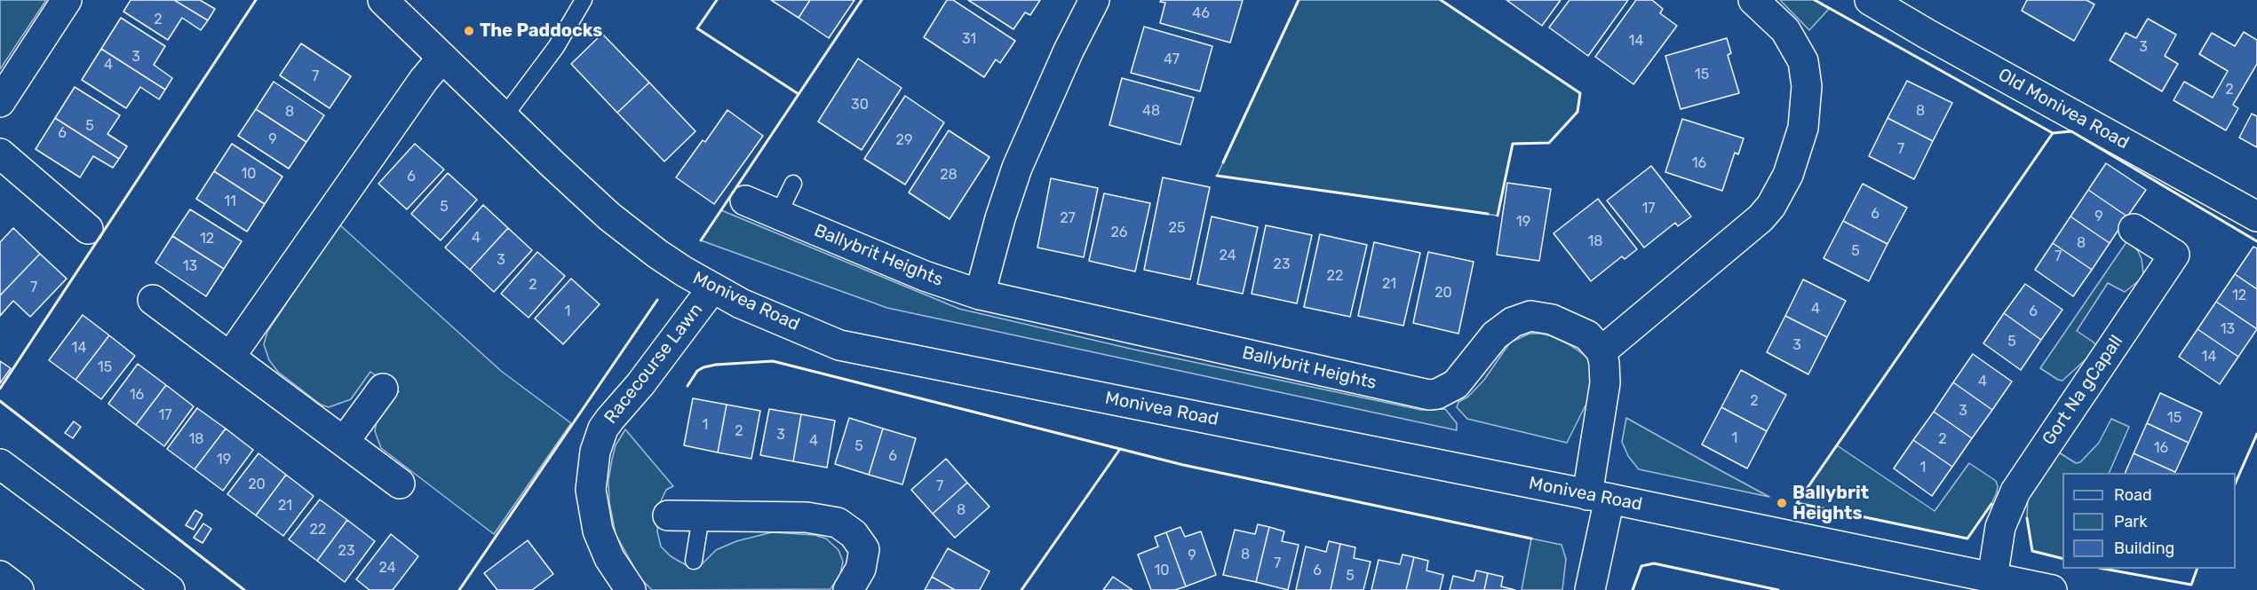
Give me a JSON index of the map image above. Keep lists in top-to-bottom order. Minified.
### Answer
{"streets":{"main road":["Old Monivea Road","Ballybrit Heights","Monivea Road","Racecourse Lawn","Gort Na gCapall"]},"crossings":[["Monivea Road","Racecourse Lawn"],["Monivea Road","Gort Na gCapall"]],"places":["The Paddocks","Ballybrit Heights"],"house_numbers":["46","2","31","14","3","3","47","4","15","7","2","30","48","8","8","5","6","9","29","7","16","10","28","6","11","5","17","6","9","27","19","25","26","4","12","18","8","5","24","7","3","23","13","22","21","2","7","20","12","4","1","6","13","5","3","14","14","15","4","16","2","3","17","15","1","2","3","1","18","2","4","5","16","6","19","1","20","7","21","8","22","23","8","9","7","24","10","6","5"],"legend":["Road","Park","Building"]}
